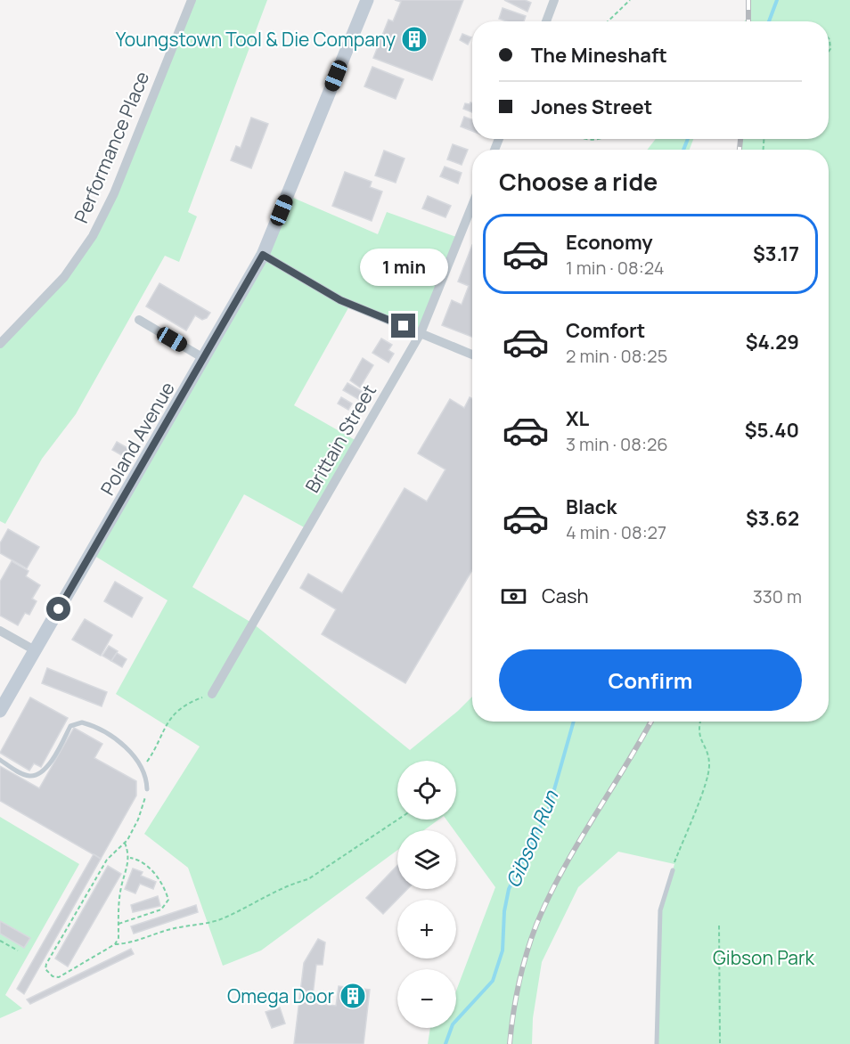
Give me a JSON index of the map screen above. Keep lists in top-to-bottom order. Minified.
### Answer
{"streets":{"main road":["Poland Avenue"],"street":["Performance Place","Brittain Street"]},"water":["Gibson Run"],"parks":["Gibson Park"],"places":{"building":["Youngstown Tool & Die Company","Omega Door"]},"page":{"banner":["The Mineshaft","Jones Street"],"heading":"Choose a ride","list":[{"name":"Economy","note":"1 min · 08:24","value":"$3.17"},{"name":"Comfort","note":"2 min · 08:25","value":"$4.29"},{"name":"XL","note":"3 min · 08:26","value":"$5.40"},{"name":"Black","note":"4 min · 08:27","value":"$3.62"}],"bubble":"1 min","pay":["Cash","330 m"],"buttons":"Confirm","map_buttons":["+","−"]}}
